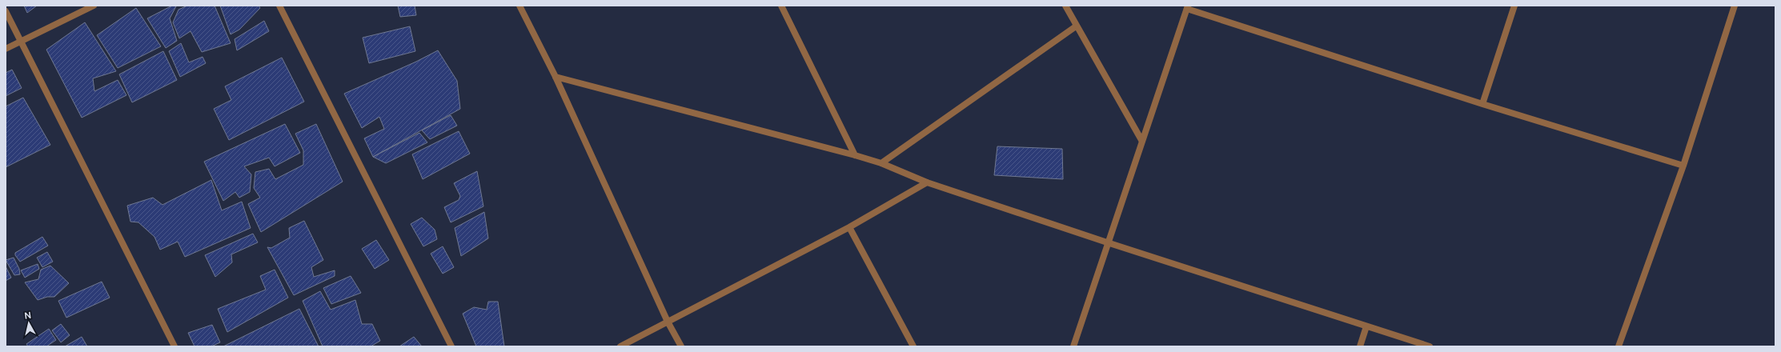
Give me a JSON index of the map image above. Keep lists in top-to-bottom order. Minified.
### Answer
{"north":"top"}
